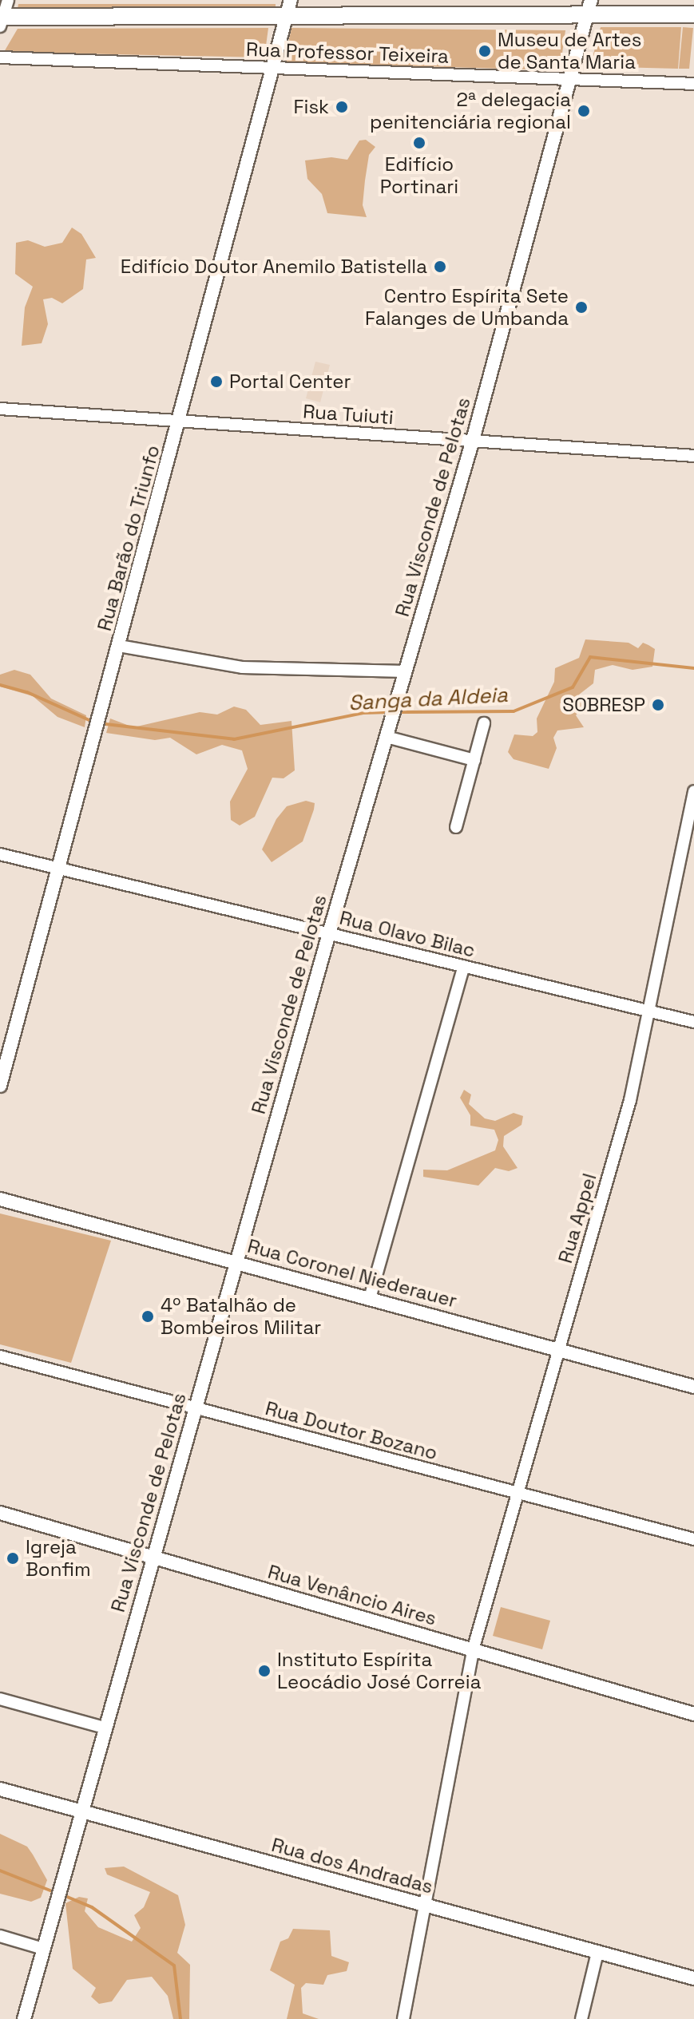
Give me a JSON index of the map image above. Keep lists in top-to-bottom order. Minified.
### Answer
{"streets":{"street":["Rua Professor Teixeira","Rua Tuiuti","Rua Visconde de Pelotas","Rua Barão do Triunfo","Rua Olavo Bilac","Rua Appel","Rua Coronel Niederauer","Rua Doutor Bozano","Rua Venâncio Aires","Rua dos Andradas"]},"crossings":[["Rua Professor Teixeira","Rua Visconde de Pelotas"],["Rua Professor Teixeira","Rua Barão do Triunfo"],["Rua Tuiuti","Rua Visconde de Pelotas"],["Rua Tuiuti","Rua Barão do Triunfo"],["Rua Visconde de Pelotas","Rua Olavo Bilac"],["Rua Visconde de Pelotas","Rua Coronel Niederauer"],["Rua Visconde de Pelotas","Rua Doutor Bozano"],["Rua Visconde de Pelotas","Rua Venâncio Aires"],["Rua Visconde de Pelotas","Rua dos Andradas"],["Rua Barão do Triunfo","Rua Olavo Bilac"],["Rua Olavo Bilac","Rua Appel"],["Rua Appel","Rua Coronel Niederauer"],["Rua Appel","Rua Doutor Bozano"],["Rua Appel","Rua Venâncio Aires"],["Rua Appel","Rua dos Andradas"]],"water":["Sanga da Aldeia"],"places":["Museu de Artes de Santa Maria","Fisk","2ª delegacia penitenciária regional","Edifício Portinari","Edifício Doutor Anemilo Batistella","Centro Espírita Sete Falanges de Umbanda","Portal Center","SOBRESP","4º Batalhão de Bombeiros Militar","Igreja Bonfim","Instituto Espírita Leocádio José Correia"]}
